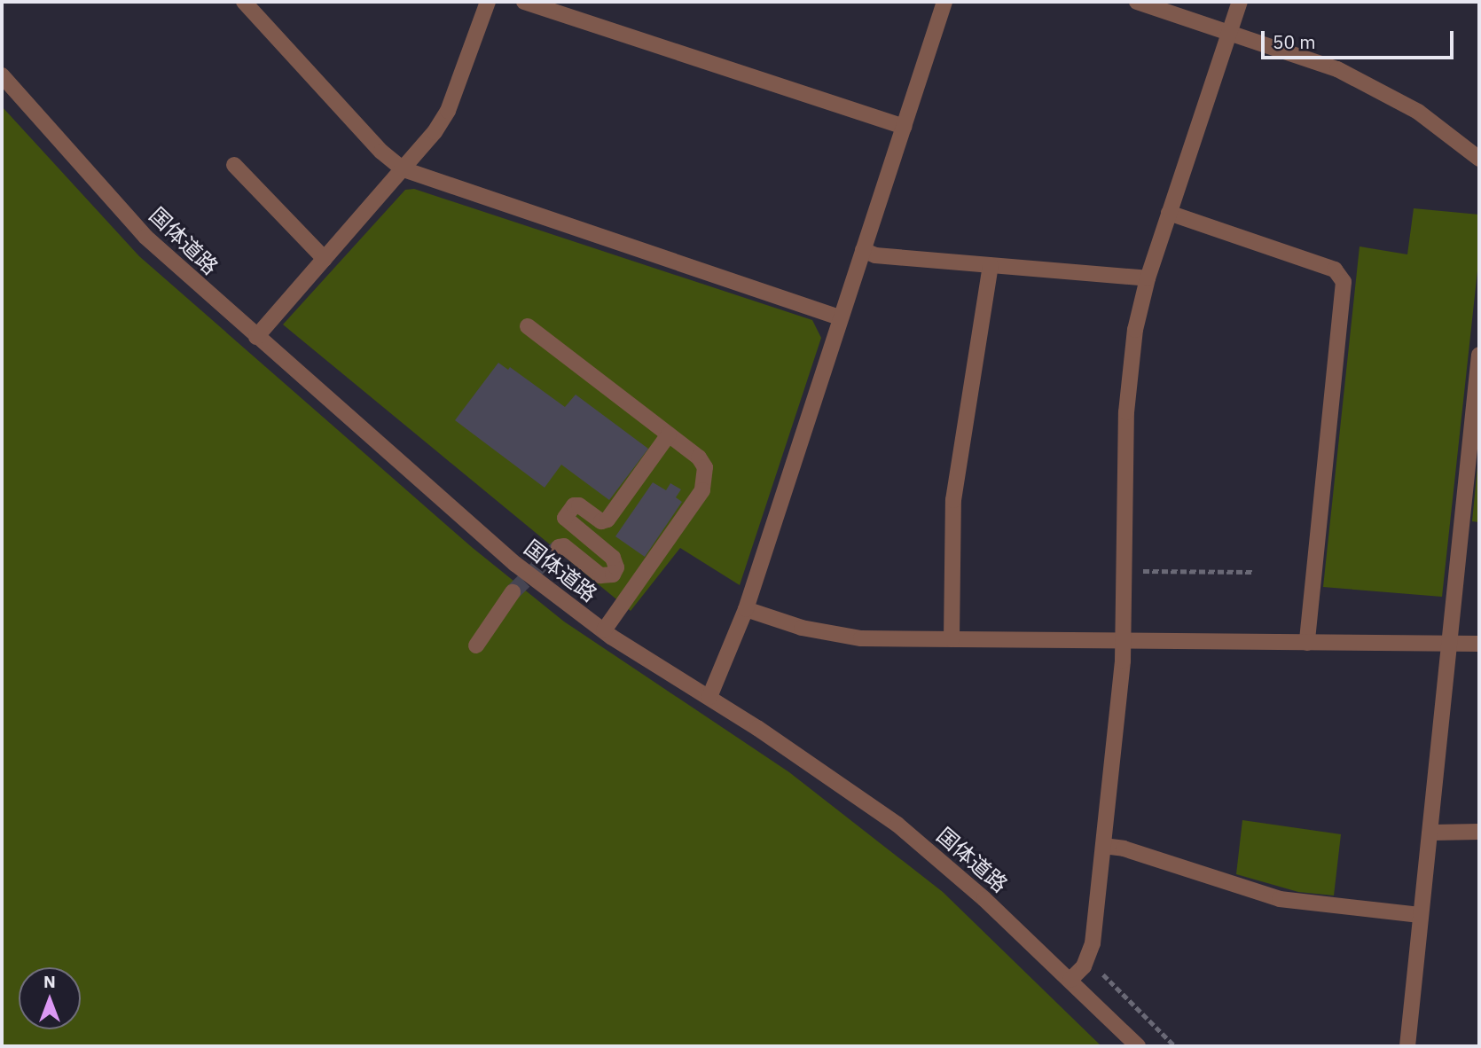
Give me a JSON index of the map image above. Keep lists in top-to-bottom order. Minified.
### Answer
{"streets":{"street":["国体道路"]},"scale_bar":"50 m","north":"top"}
